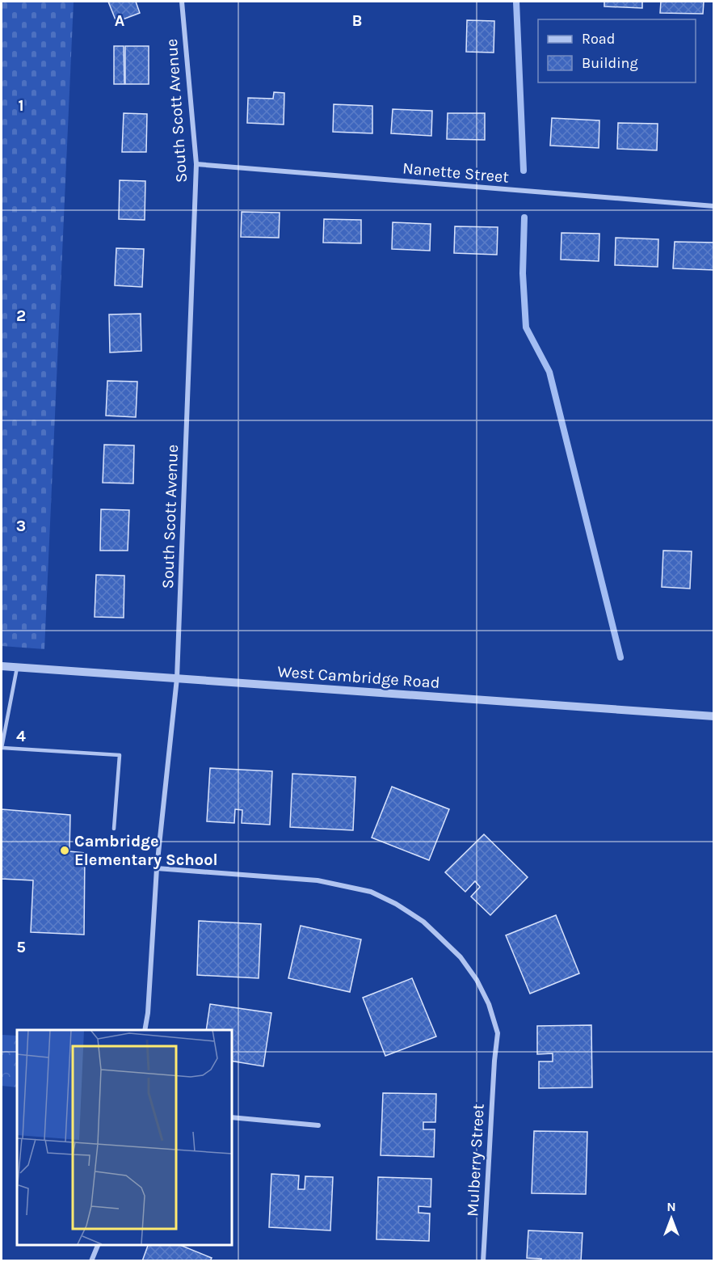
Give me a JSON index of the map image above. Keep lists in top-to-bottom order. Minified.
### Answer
{"streets":{"street":["South Scott Avenue","Nanette Street","West Cambridge Road","Mulberry Street"]},"crossings":[["South Scott Avenue","Nanette Street"],["South Scott Avenue","West Cambridge Road"],["South Scott Avenue","Mulberry Street"]],"places":["Cambridge Elementary School"],"legend":["Road","Building"],"north":"top","grid":{"columns":["A","B"],"rows":["1","2","3","4","5"]}}
